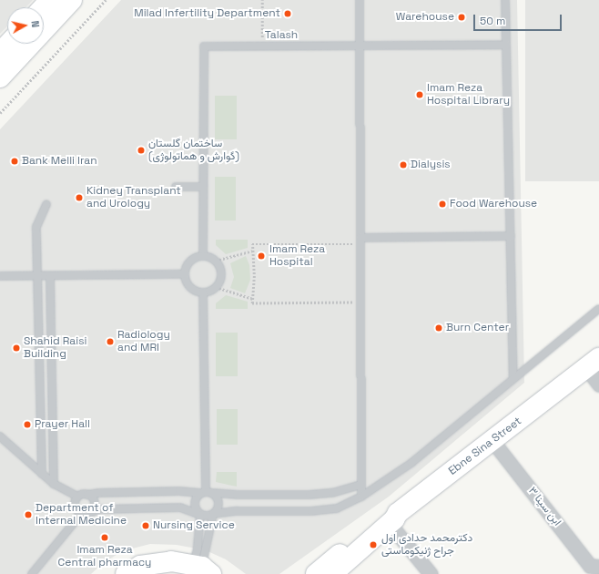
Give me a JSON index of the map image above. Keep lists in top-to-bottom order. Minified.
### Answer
{"streets":{"main road":["Ebne Sina Street"],"street":["ابن سینا ۳"],"lane":["Talash"]},"crossings":[["Ebne Sina Street","ابن سینا ۳"]],"places":["Milad Infertility Department","Warehouse","Imam Reza Hospital Library","ساختمان گلستان (گوارش و هماتولوژی)","Bank Melli Iran","Dialysis","Kidney Transplant and Urology","Food Warehouse","Imam Reza Hospital","Burn Center","Radiology and MRI","Shahid Raisi Building","Prayer Hall","Department of Internal Medicine","Nursing Service","Imam Reza Central pharmacy","دکترمحمد حدادی اول جراح ژنیکوماستی"],"scale_bar":"50 m","north":"right"}
